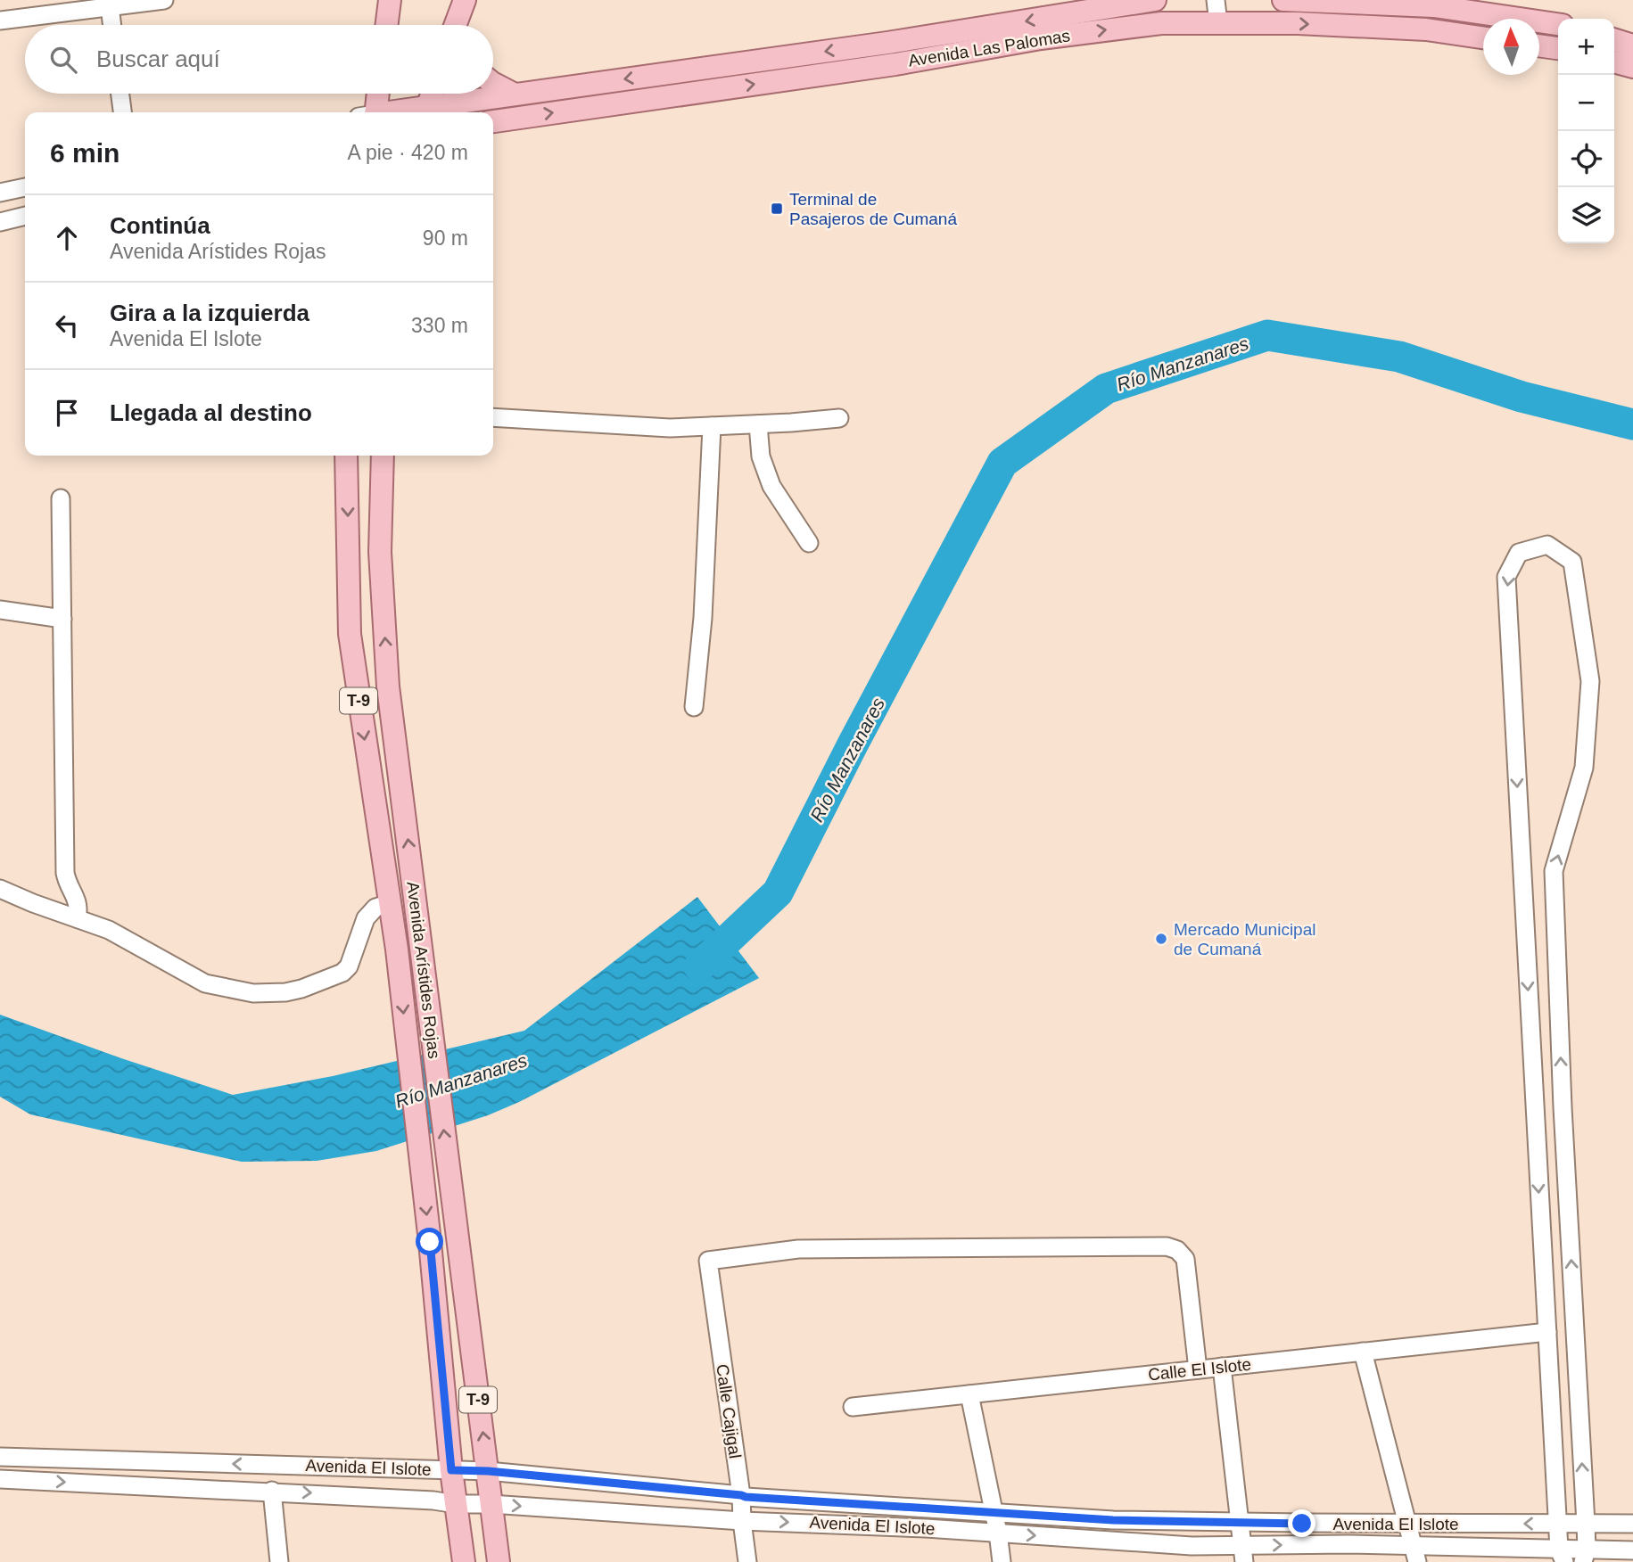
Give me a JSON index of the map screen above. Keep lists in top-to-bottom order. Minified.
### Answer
{"streets":{"main road":["Avenida Las Palomas","T-9","Avenida Arístides Rojas"],"street":["Calle El Islote","Calle Cajigal","Avenida El Islote"]},"crossings":[["Avenida Arístides Rojas","Avenida El Islote"],["Calle El Islote","Calle Cajigal"],["Calle Cajigal","Avenida El Islote"]],"water":["Río Manzanares"],"places":{"transit":["Terminal de Pasajeros de Cumaná"],"other":["Mercado Municipal de Cumaná"]},"north":"top","page":{"map_buttons":["+","−"],"search":"Buscar aquí","heading":["6 min","A pie · 420 m"],"list":[["Continúa","Avenida Arístides Rojas","90 m"],["Gira a la izquierda","Avenida El Islote","330 m"],"Llegada al destino"]}}
